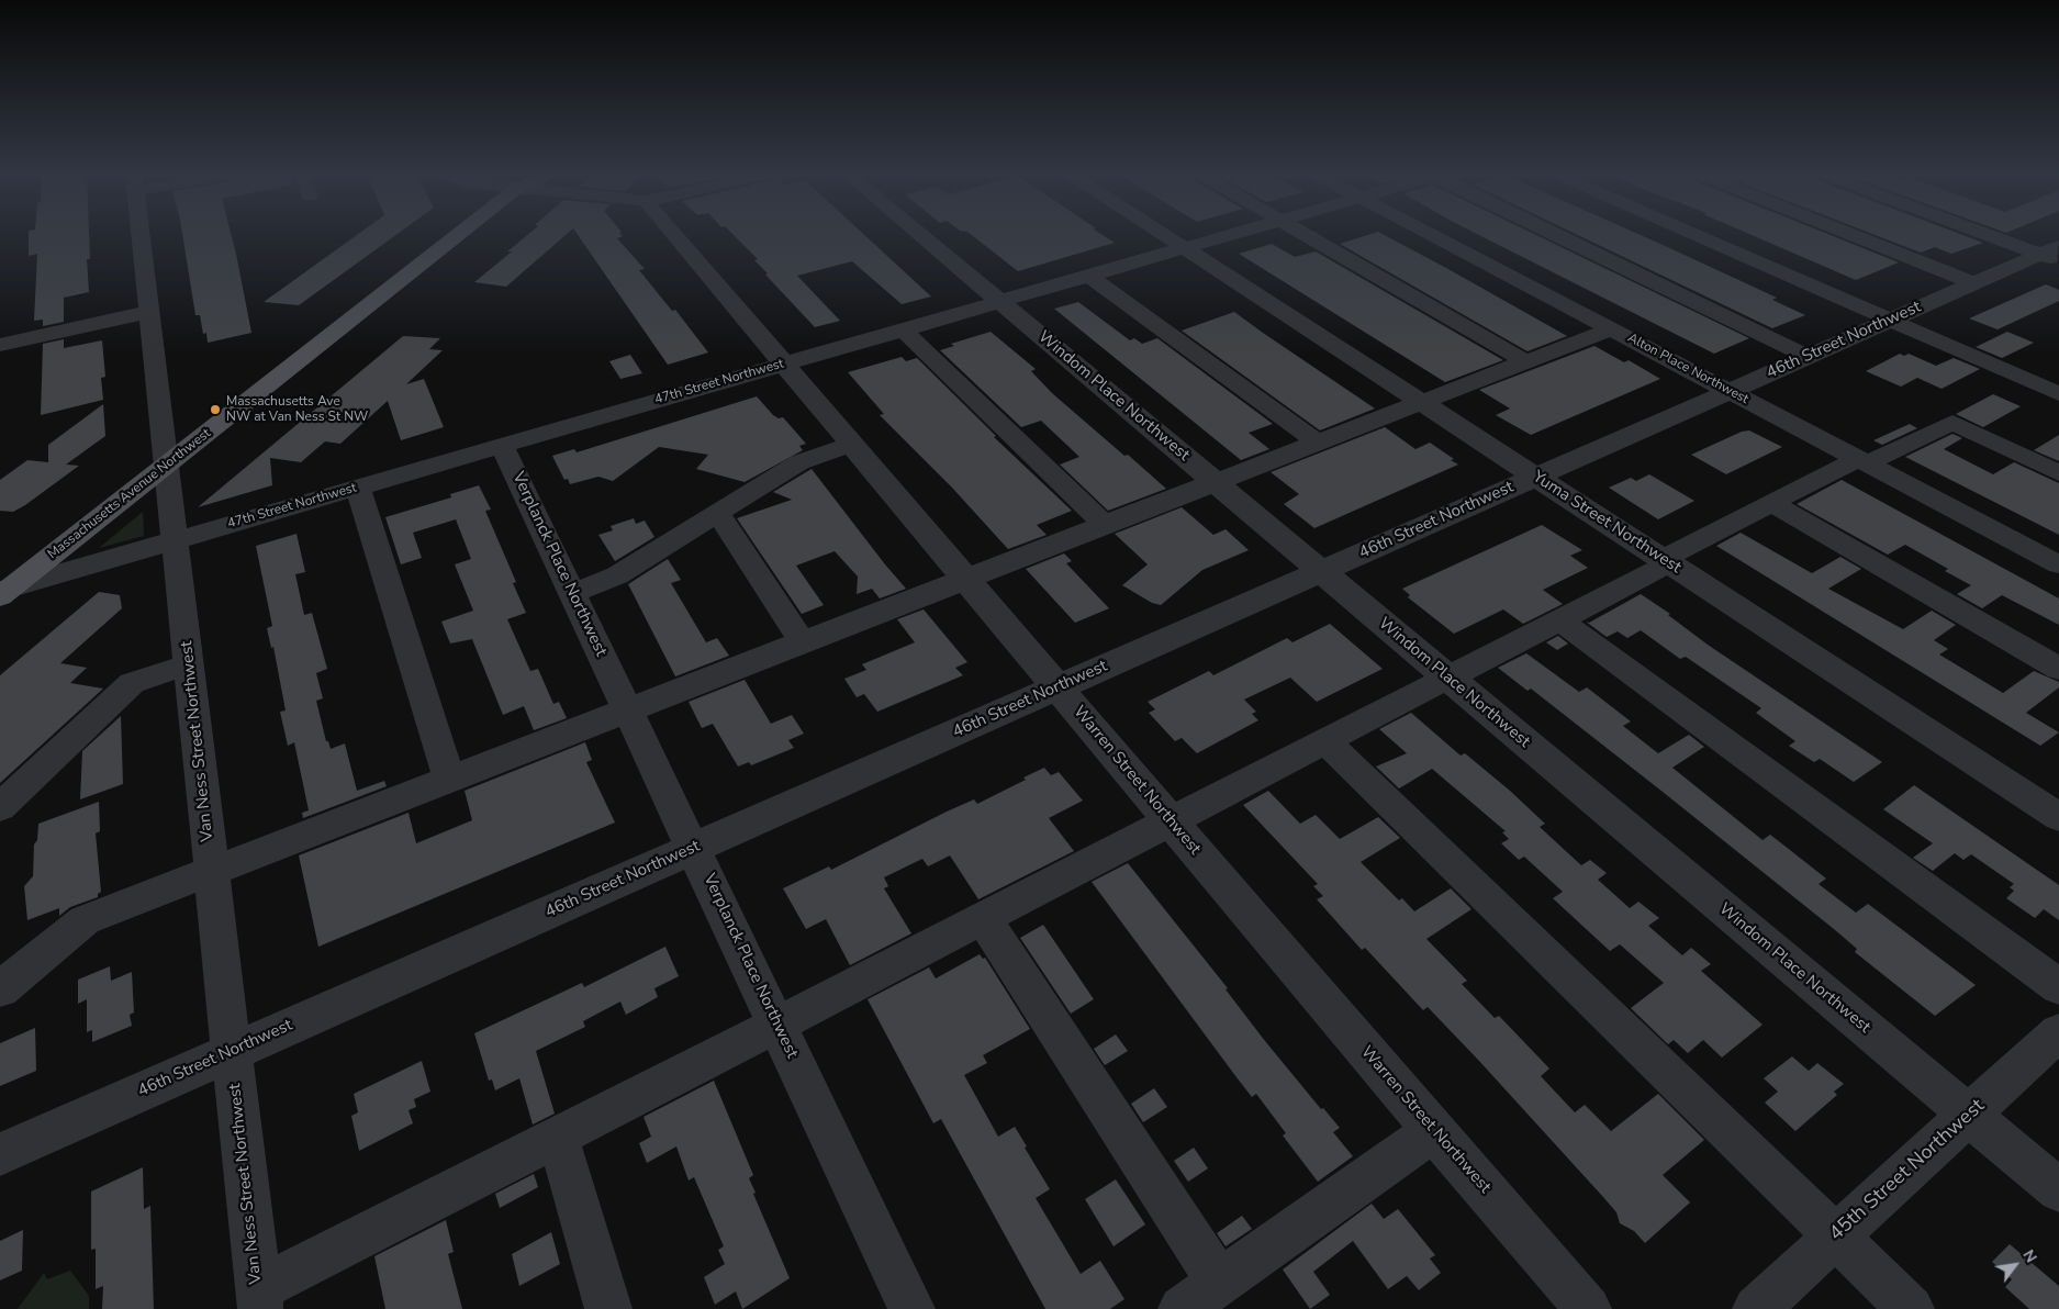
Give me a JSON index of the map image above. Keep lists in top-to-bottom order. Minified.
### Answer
{"streets":{"main road":["Massachusetts Avenue Northwest"],"street":["46th Street Northwest","Alton Place Northwest","47th Street Northwest","Windom Place Northwest","Yuma Street Northwest","Verplanck Place Northwest","Van Ness Street Northwest","Warren Street Northwest","45th Street Northwest"]},"crossings":[["46th Street Northwest","Alton Place Northwest"],["46th Street Northwest","Windom Place Northwest"],["46th Street Northwest","Yuma Street Northwest"],["46th Street Northwest","Verplanck Place Northwest"],["46th Street Northwest","Van Ness Street Northwest"],["46th Street Northwest","Warren Street Northwest"],["47th Street Northwest","Windom Place Northwest"],["47th Street Northwest","Massachusetts Avenue Northwest"],["47th Street Northwest","Yuma Street Northwest"],["47th Street Northwest","Verplanck Place Northwest"],["47th Street Northwest","Van Ness Street Northwest"],["47th Street Northwest","Warren Street Northwest"],["Windom Place Northwest","45th Street Northwest"],["Massachusetts Avenue Northwest","Van Ness Street Northwest"]],"places":["Massachusetts Ave NW at Van Ness St NW"],"north":"top right"}
